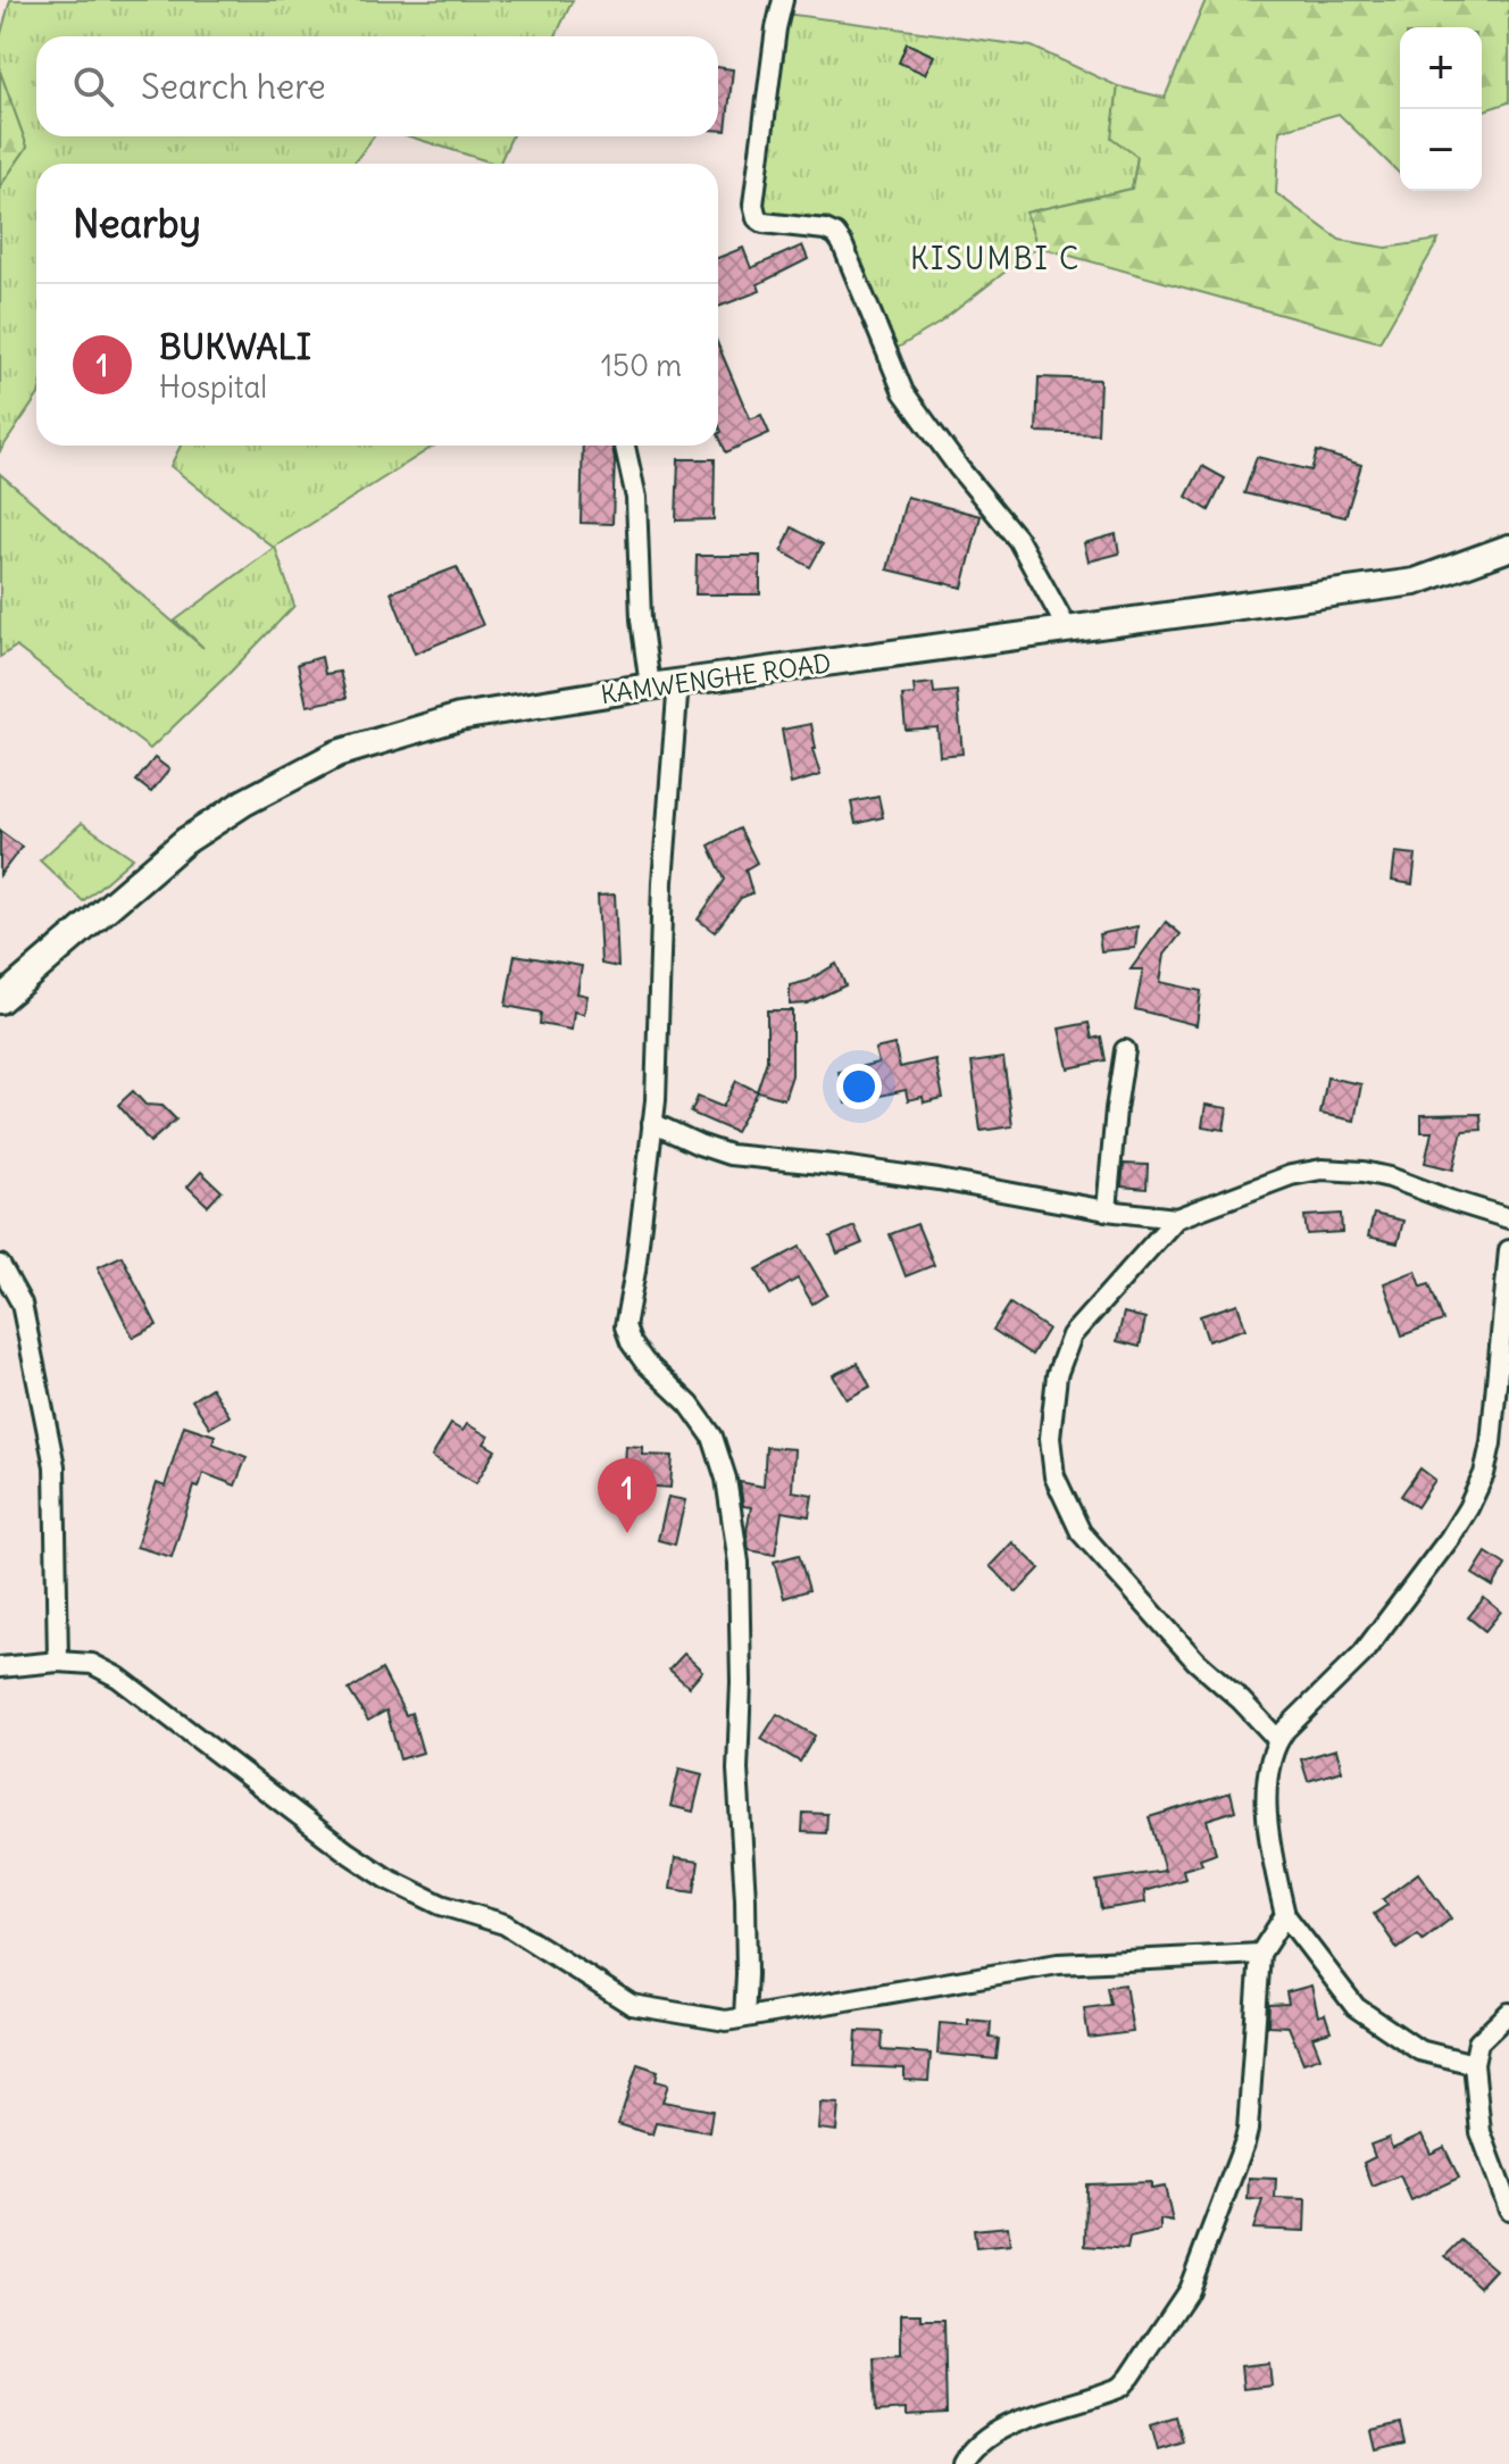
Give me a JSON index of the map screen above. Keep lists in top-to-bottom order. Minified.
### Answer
{"streets":{"main road":["KAMWENGHE ROAD"]},"districts":["KISUMBI C"],"page":{"map_buttons":["+","−"],"search":"Search here","heading":"Nearby","list":[{"mark":"1","name":"BUKWALI","note":"Hospital","value":"150 m"}],"pins":"1"}}
